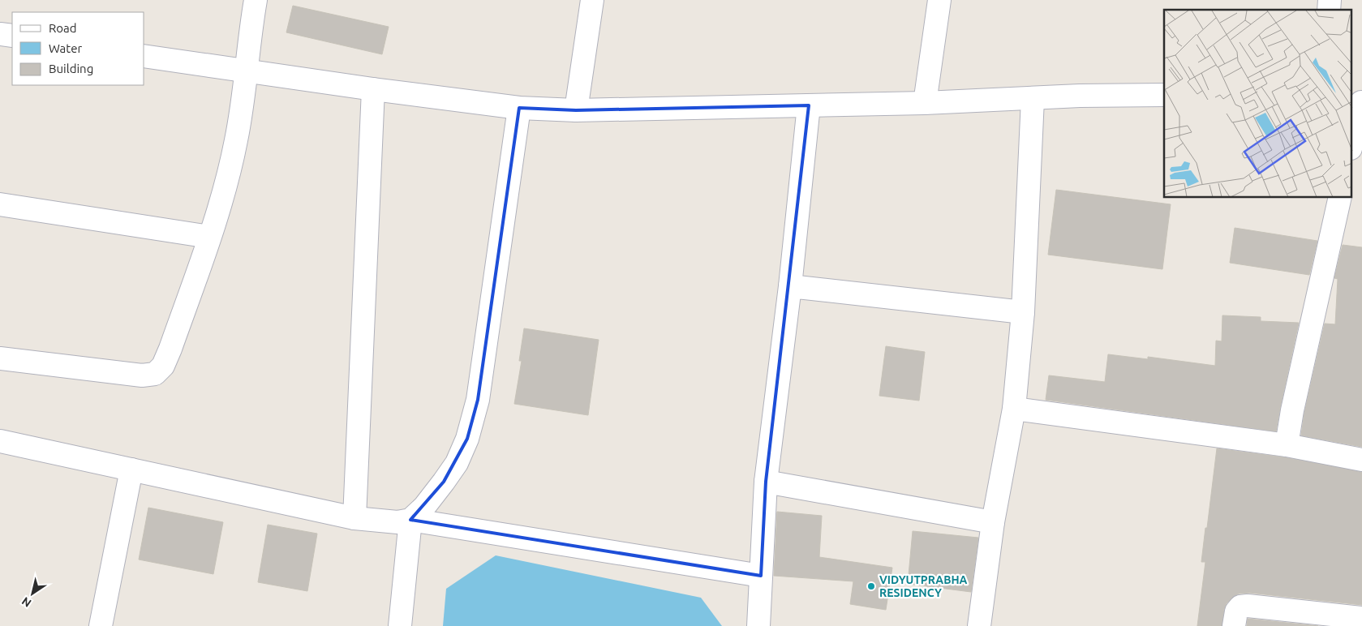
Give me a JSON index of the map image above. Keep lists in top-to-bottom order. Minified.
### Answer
{"places":["VIDYUTPRABHA RESIDENCY"],"legend":["Road","Water","Building"],"north":"bottom left"}
